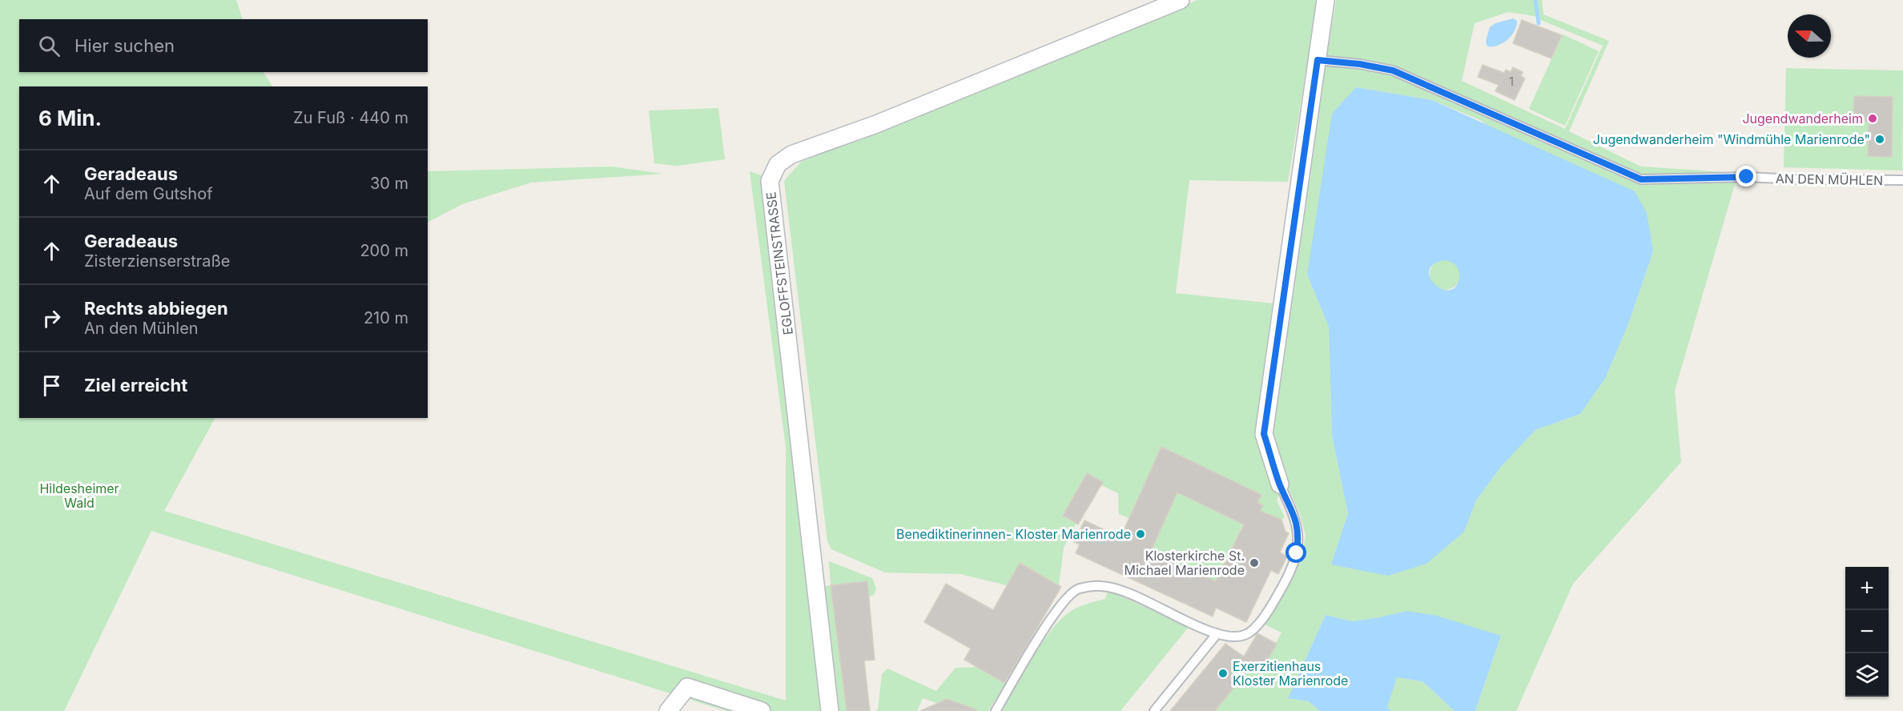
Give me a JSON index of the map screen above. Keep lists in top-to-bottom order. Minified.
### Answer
{"streets":{"street":["EGLOFFSTEINSTRASSE"],"lane":["AN DEN MÜHLEN"]},"parks":["Hildesheimer Wald"],"places":["Jugendwanderheim","Jugendwanderheim \"Windmühle Marienrode\"","Benediktinerinnen- Kloster Marienrode","Klosterkirche St. Michael Marienrode","Exerzitienhaus Kloster Marienrode"],"house_numbers":["1"],"north":"left","page":{"search":"Hier suchen","heading":["6 Min.","Zu Fuß · 440 m"],"list":[["Geradeaus","Auf dem Gutshof","30 m"],["Geradeaus","Zisterzienserstraße","200 m"],["Rechts abbiegen","An den Mühlen","210 m"],"Ziel erreicht"],"map_buttons":["+","−"]}}
